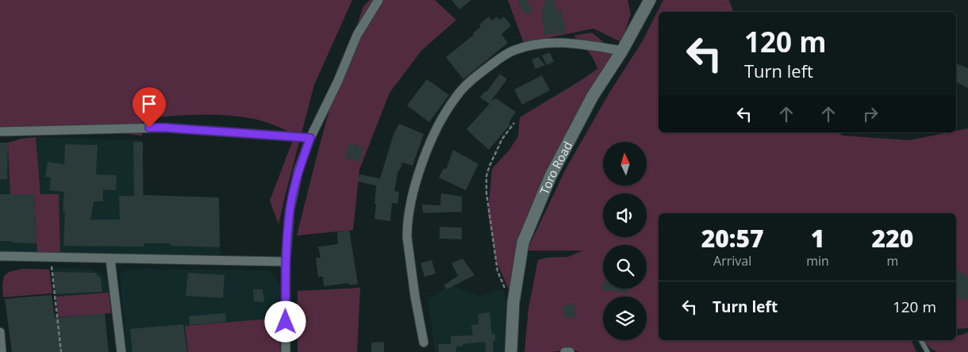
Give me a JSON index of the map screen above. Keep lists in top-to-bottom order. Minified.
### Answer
{"streets":{"main road":["Toro Road"]},"north":"top","page":{"turn":["120 m","Turn left"],"eta":["20:57","Arrival","1","min","220","m"],"list":[{"name":"Turn left","value":"120 m"}]}}
